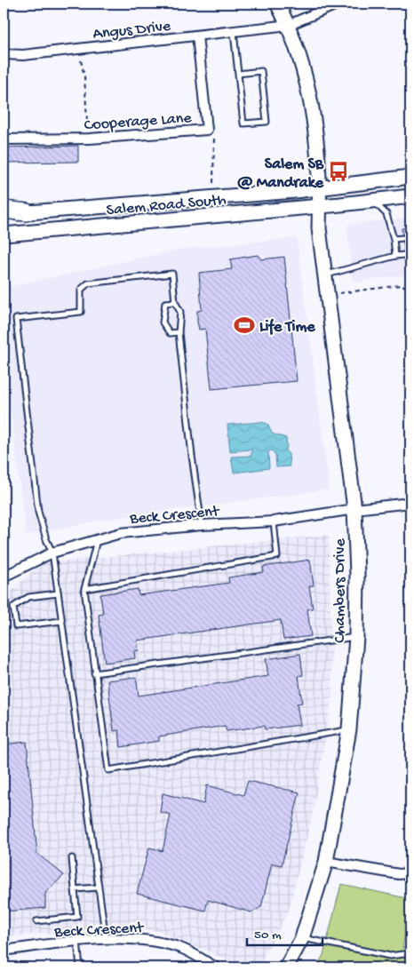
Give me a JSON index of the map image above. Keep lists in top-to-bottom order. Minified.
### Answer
{"streets":{"street":["Angus Drive","Cooperage Lane","Salem Road South","Beck Crescent","Chambers Drive"]},"crossings":[["Angus Drive","Cooperage Lane"],["Angus Drive","Chambers Drive"],["Salem Road South","Chambers Drive"],["Beck Crescent","Chambers Drive"]],"places":{"bus stop":["Salem SB @ Mandrake"],"sports":["Life Time"]},"scale_bar":"50 m"}
